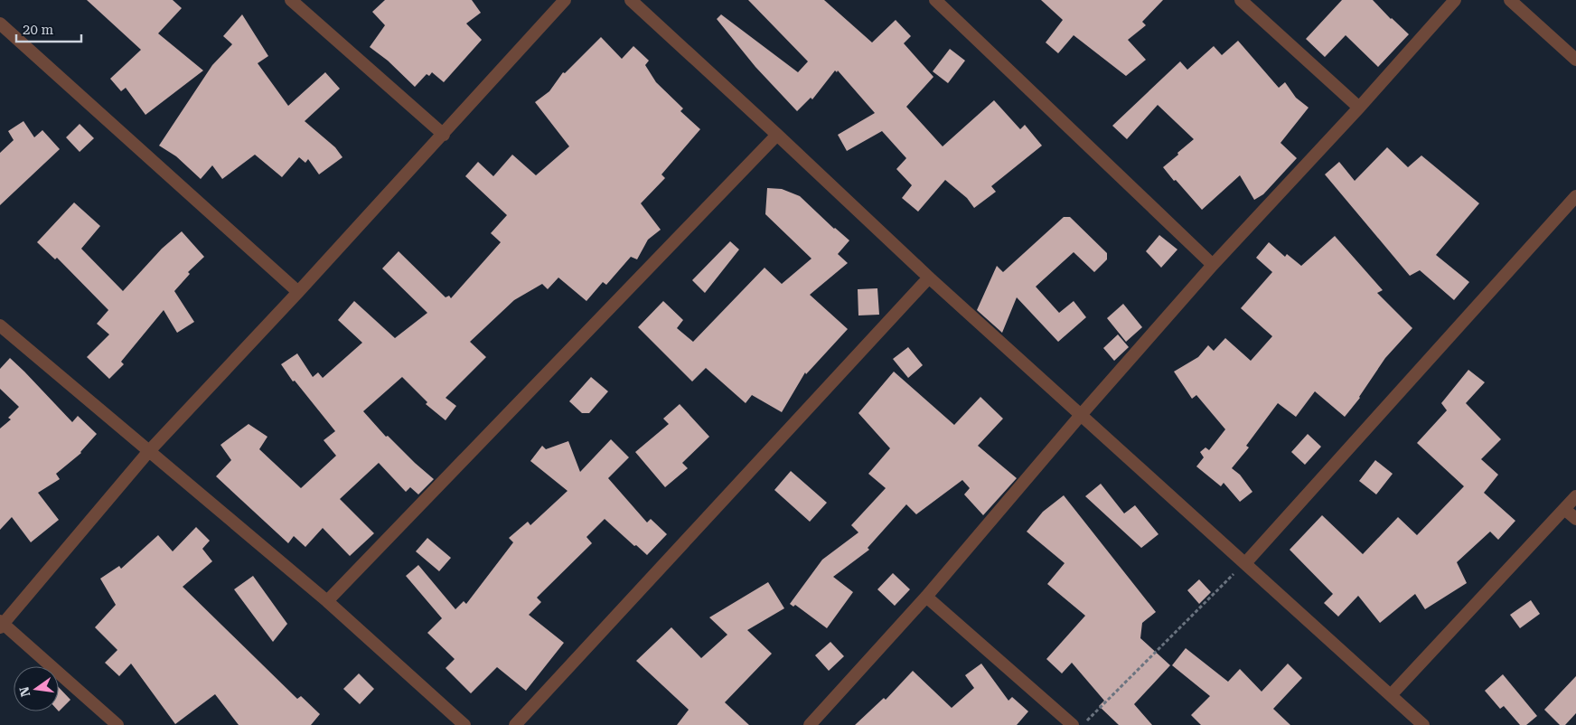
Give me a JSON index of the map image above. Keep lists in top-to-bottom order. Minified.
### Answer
{"scale_bar":"20 m","north":"left"}
